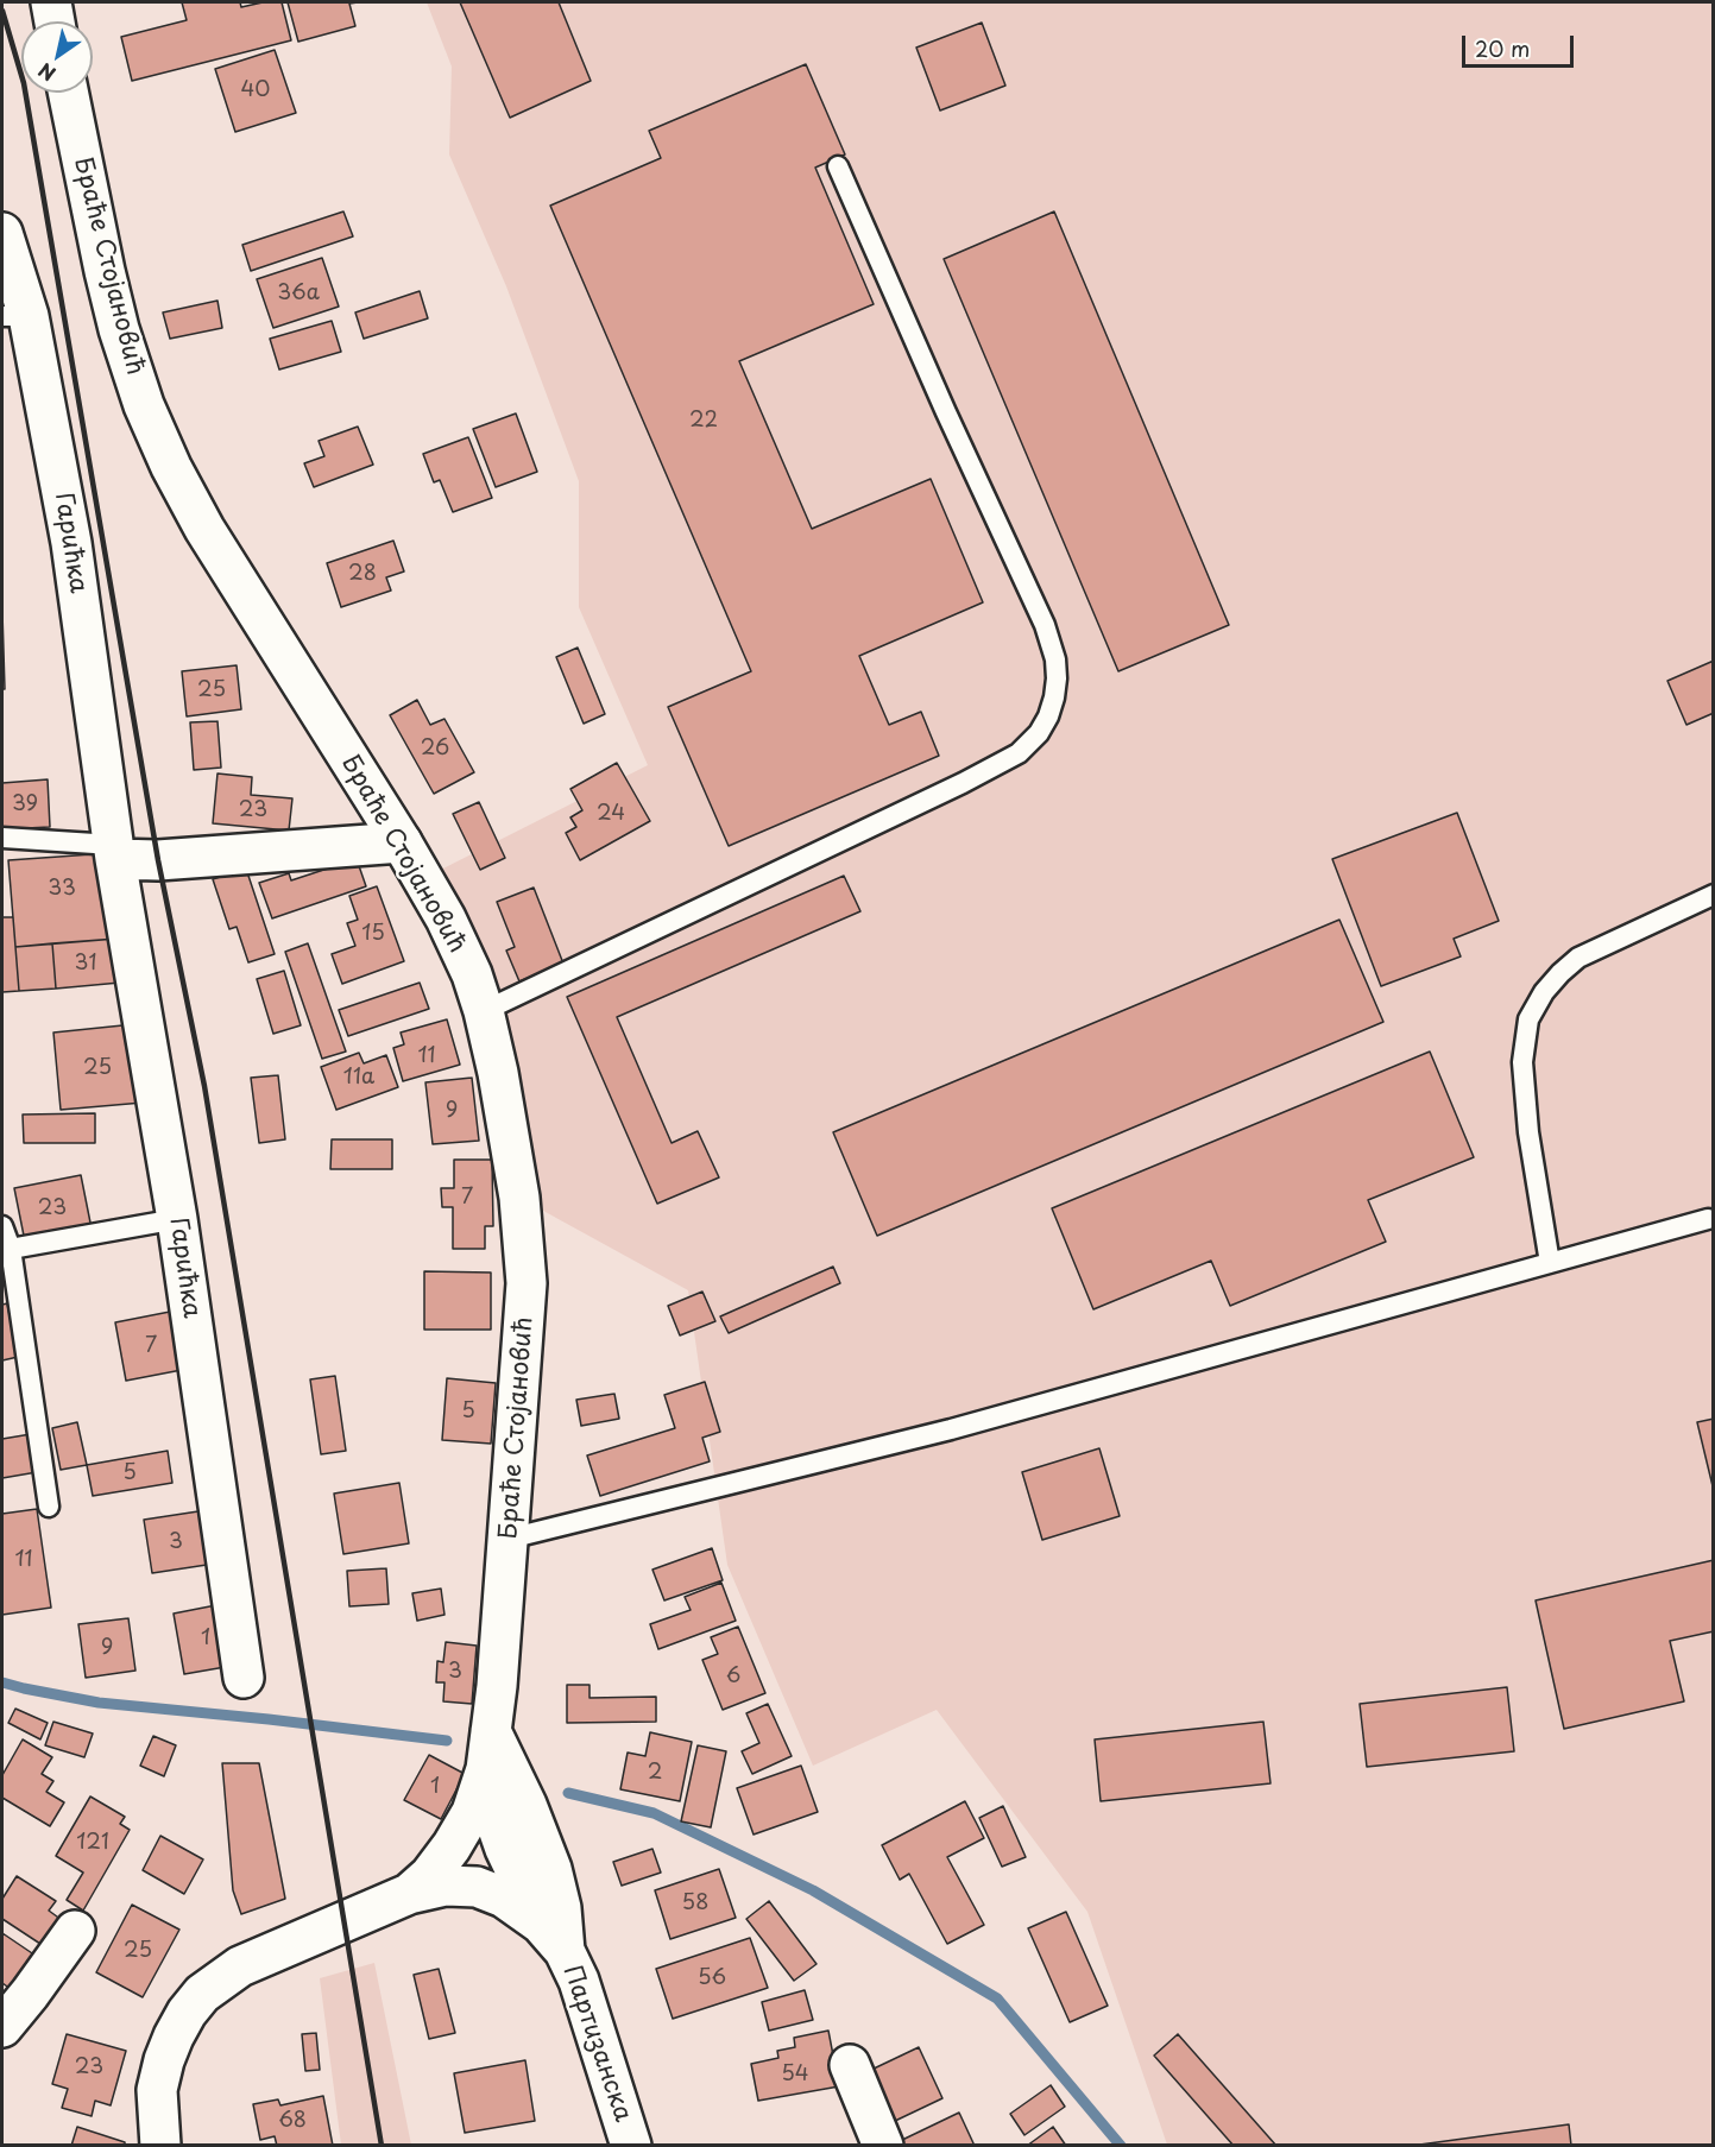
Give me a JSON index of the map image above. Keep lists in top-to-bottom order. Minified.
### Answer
{"streets":{"main road":["Браће Стојановић","Гарићка","Партизанска"]},"crossings":[["Браће Стојановић","Партизанска"]],"house_numbers":["40","36a","22","28","25","26","39","23","24","33","15","31","11","25","11a","9","7","23","7","5","5","3","11","1","9","3","6","2","1","121","58","25","56","23","54","68"],"scale_bar":"20 m","north":"bottom left"}
